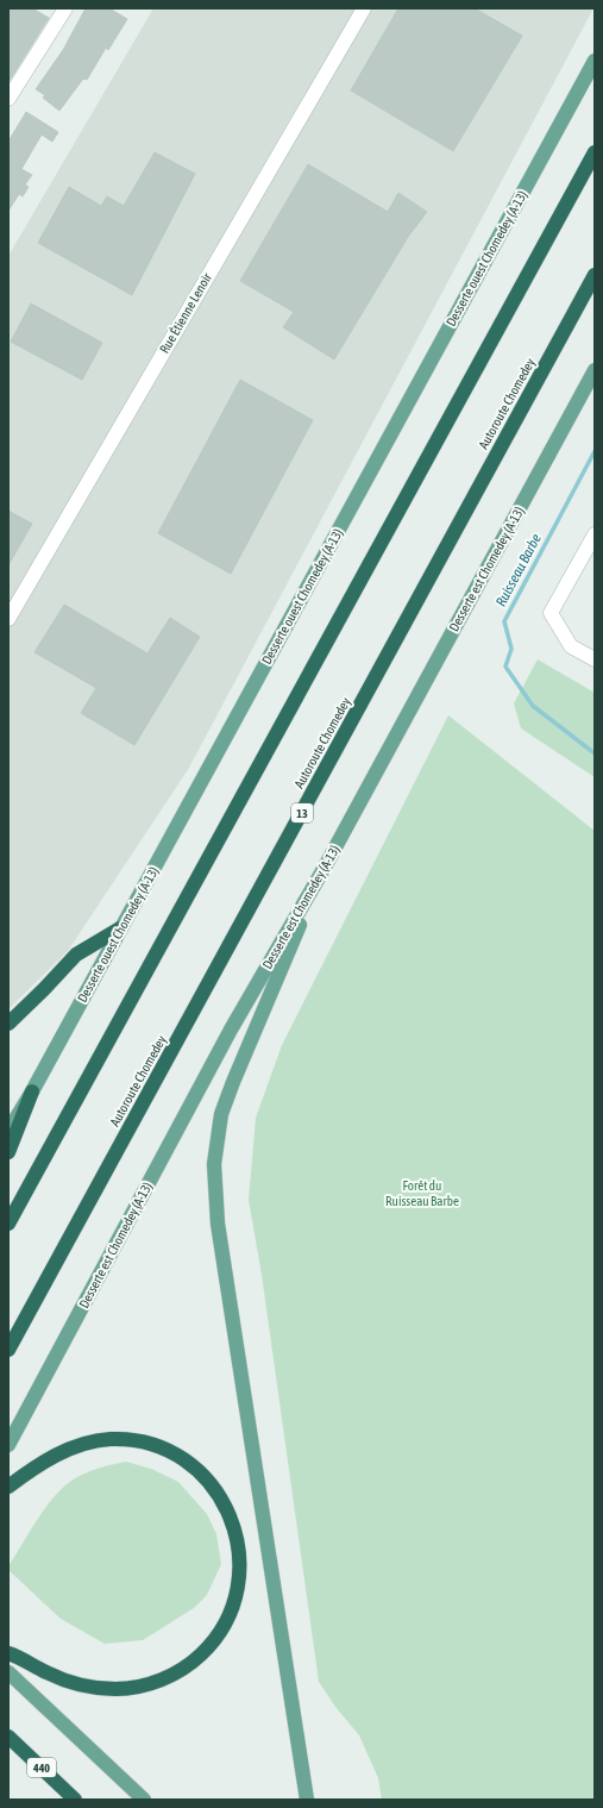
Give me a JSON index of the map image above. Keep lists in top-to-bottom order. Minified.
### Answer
{"streets":{"highway":["Autoroute Chomedey","13","440"],"main road":["Desserte ouest Chomedey (A-13)","Desserte est Chomedey (A-13)"],"street":["Rue Étienne Lenoir"]},"water":["Ruisseau Barbe"],"parks":["Forêt du Ruisseau Barbe"]}
